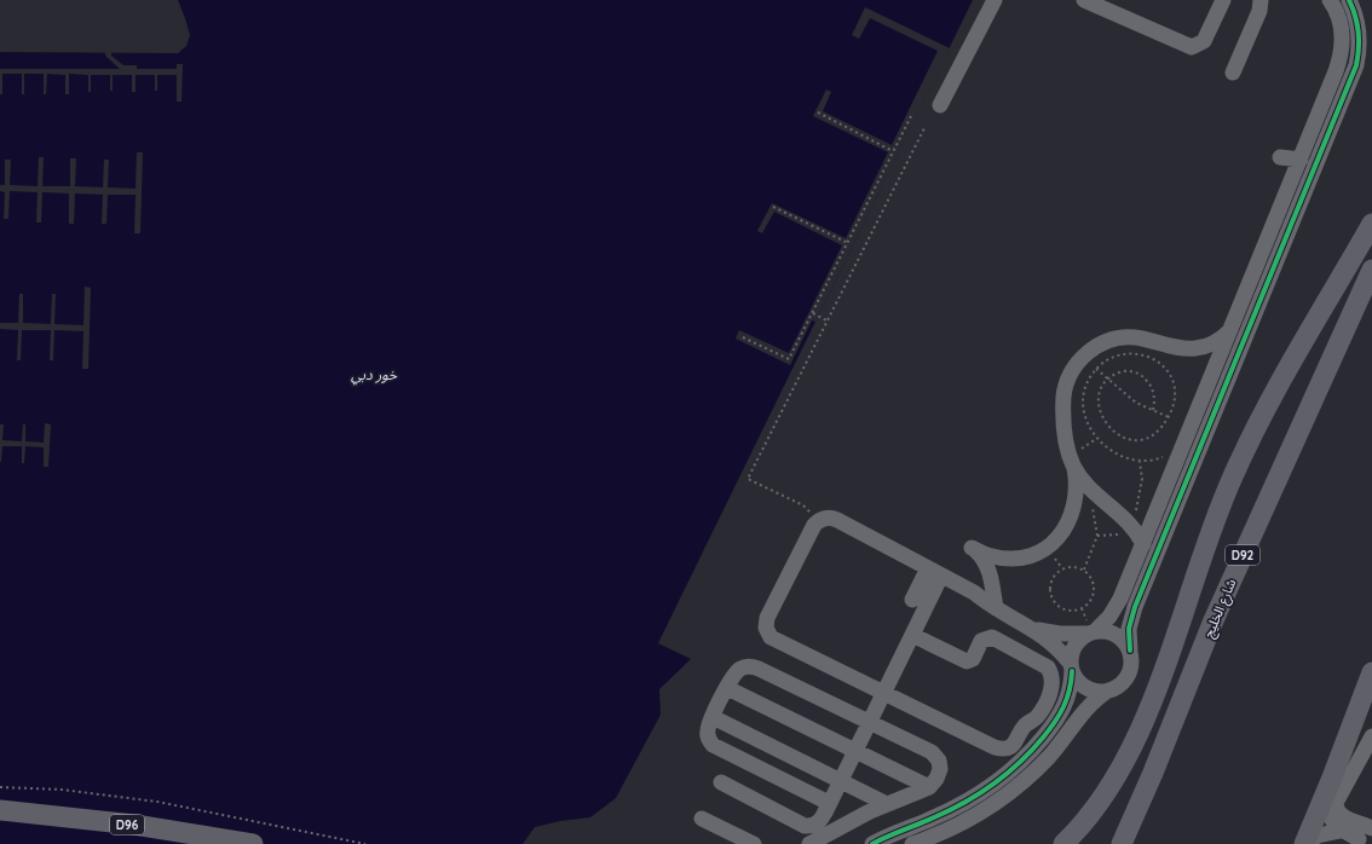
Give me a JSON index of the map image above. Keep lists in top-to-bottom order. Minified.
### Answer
{"streets":{"main road":["D92","شارع الخليج","D96"]},"water":["خور دبي"]}
